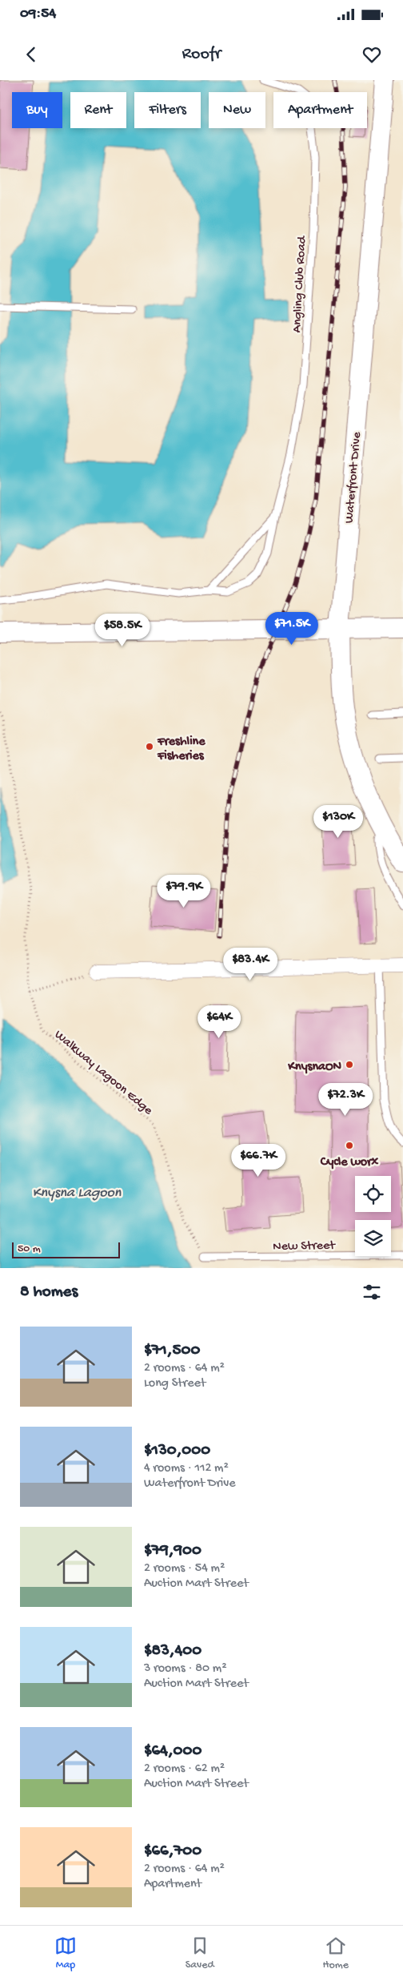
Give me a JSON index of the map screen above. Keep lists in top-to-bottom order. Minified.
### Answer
{"streets":{"street":["Waterfront Drive"],"lane":["Angling Club Road","New Street"],"path":["Walkway Lagoon Edge"]},"crossings":[["Walkway Lagoon Edge","New Street"]],"water":["Knysna Lagoon"],"places":["Freshline Fisheries","KnysnaON","Cycle worx"],"scale_bar":"50 m","page":{"status":"09:54","header":"Roofr","chip":["Buy","Rent","Filters","New","Apartment"],"price":["$71.5K","$58.5K","$130K","$79.9K","$83.4K","$64K","$72.3K","$66.7K"],"scale":"50 m","heading":"8 homes","list":[{"name":"$71,500","note":"2 rooms · 64 m² · Long Street"},{"name":"$130,000","note":"4 rooms · 112 m² · Waterfront Drive"},{"name":"$79,900","note":"2 rooms · 54 m² · Auction Mart Street"},{"name":"$83,400","note":"3 rooms · 80 m² · Auction Mart Street"},{"name":"$64,000","note":"2 rooms · 62 m² · Auction Mart Street"},{"name":"$66,700","note":"2 rooms · 64 m² · Apartment"}],"tabs":["Map","Saved","Home"]}}
